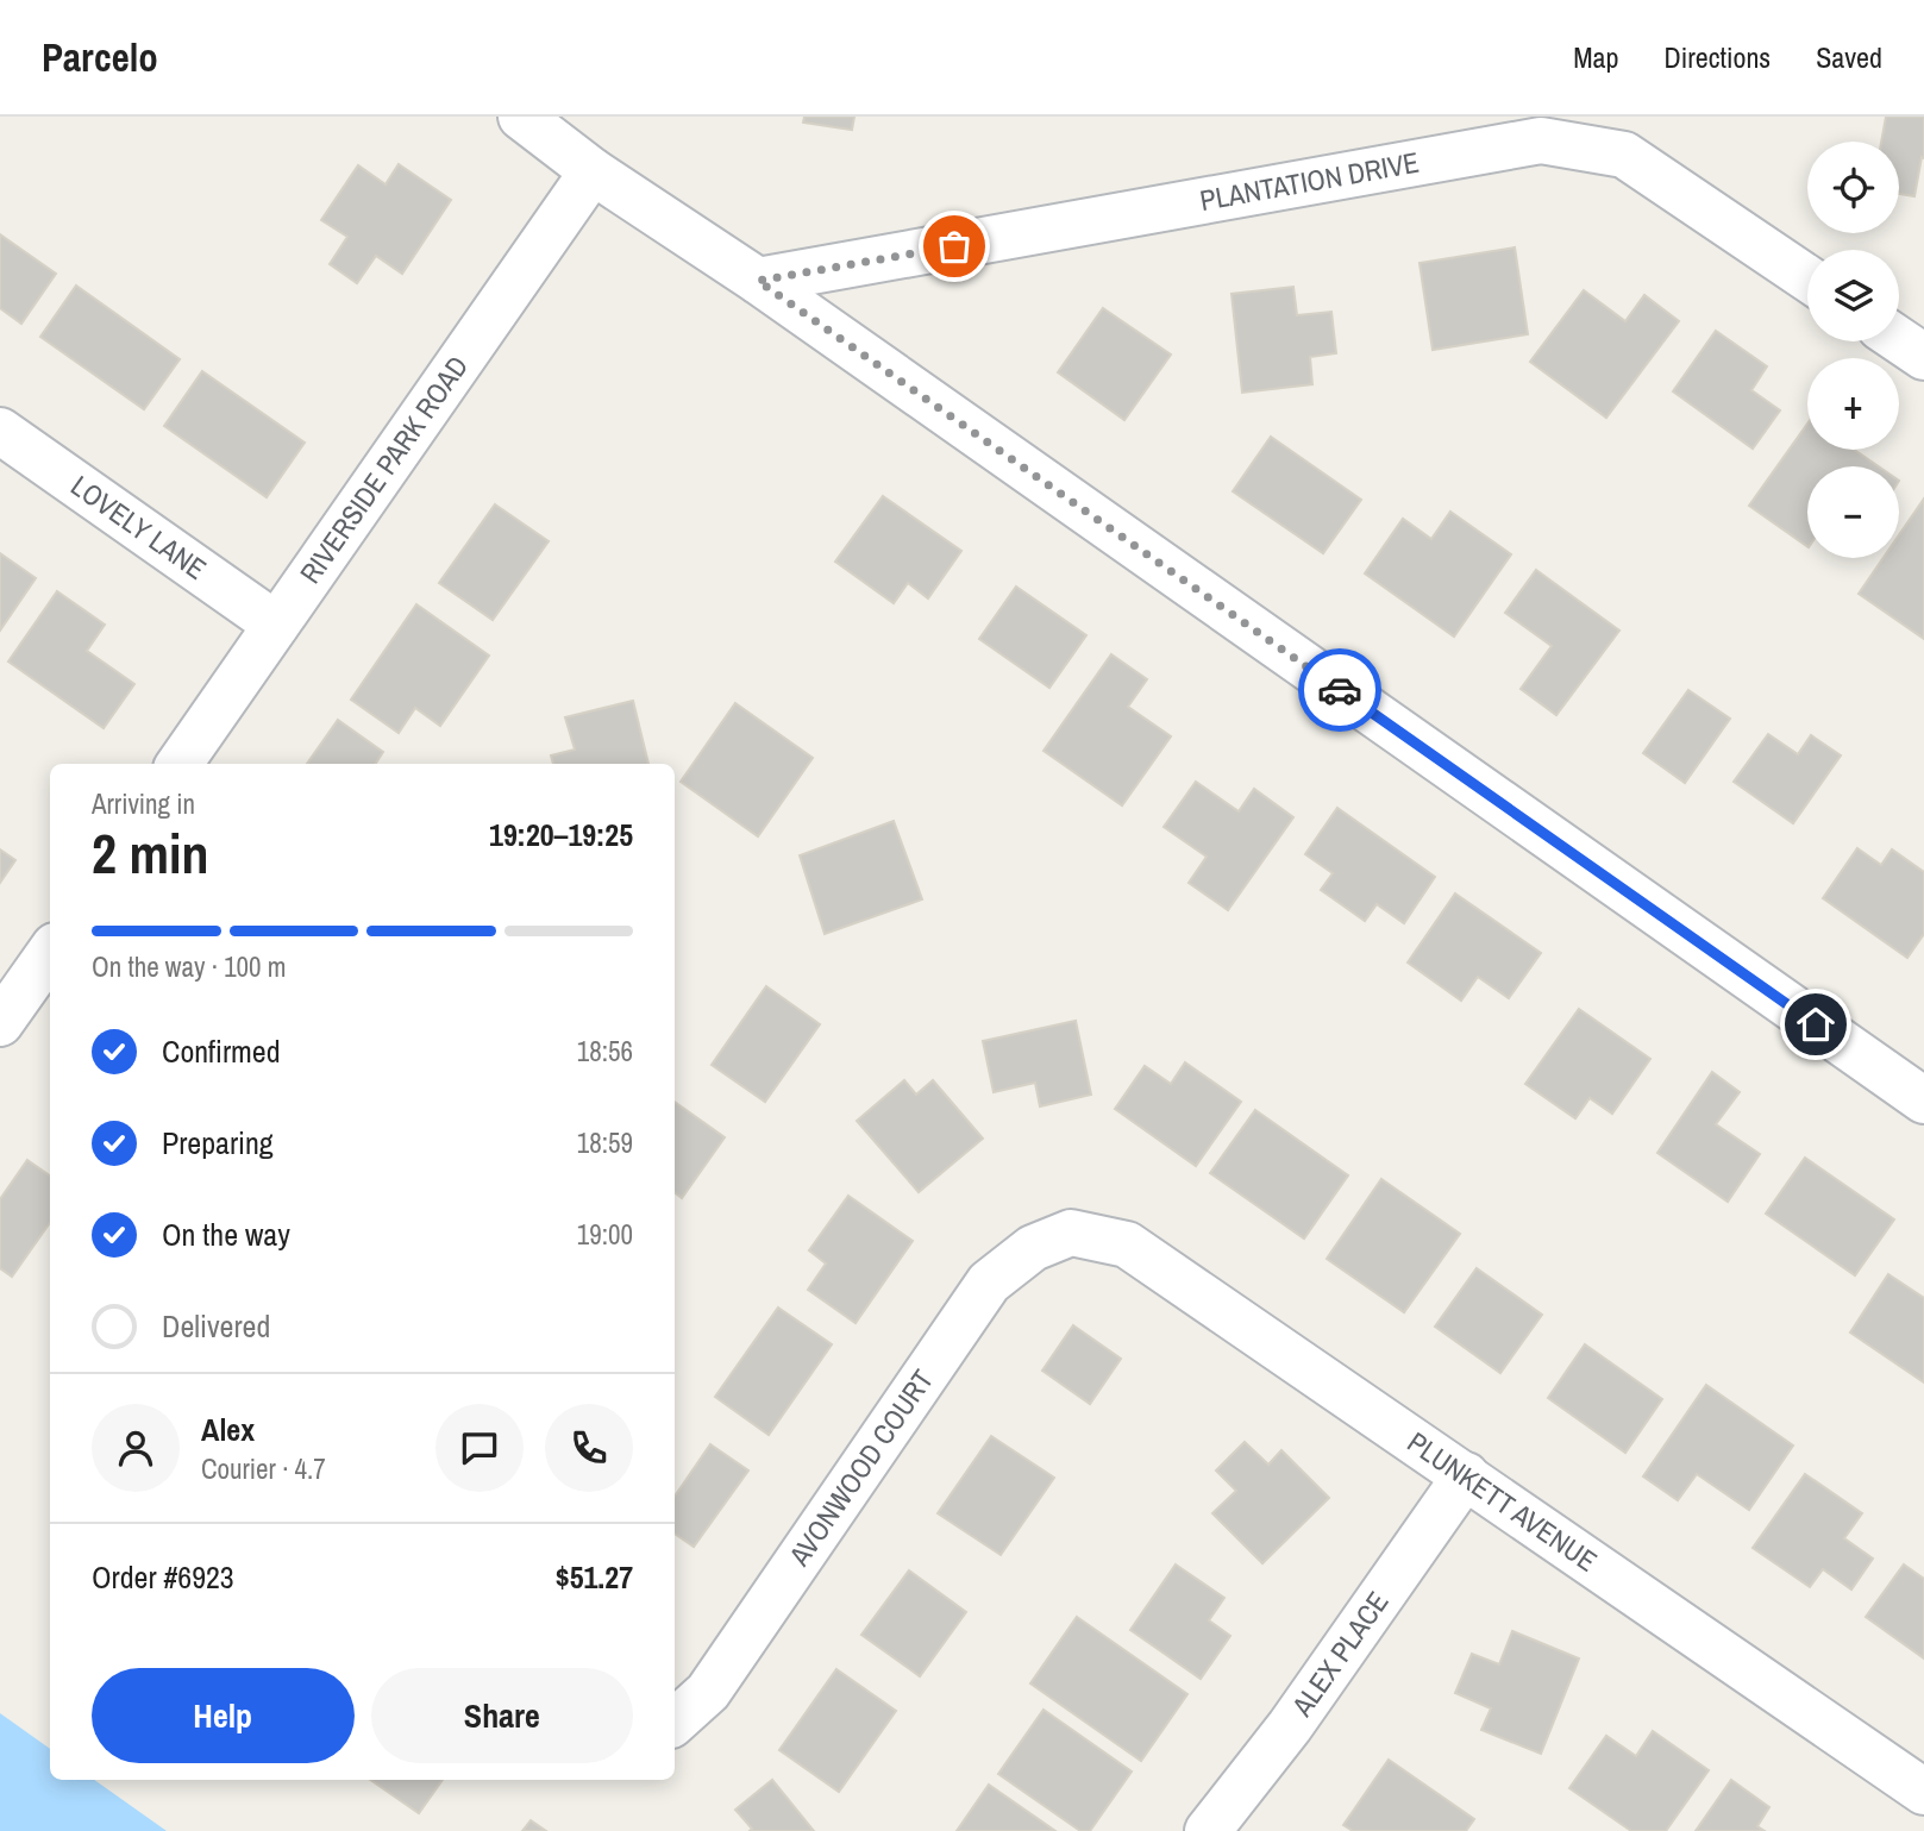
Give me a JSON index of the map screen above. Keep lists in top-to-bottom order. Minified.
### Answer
{"streets":{"street":["PLANTATION DRIVE","RIVERSIDE PARK ROAD","LOVELY LANE","AVONWOOD COURT","PLUNKETT AVENUE","ALEX PLACE"]},"crossings":[["RIVERSIDE PARK ROAD","LOVELY LANE"],["AVONWOOD COURT","PLUNKETT AVENUE"],["PLUNKETT AVENUE","ALEX PLACE"]],"page":{"header":"Parcelo","nav":["Map","Directions","Saved"],"map_buttons":["+","−"],"heading":["2 min","Arriving in","19:20–19:25"],"panel":["Alex","Courier · 4.7","Order #6923","$51.27"],"bar":"On the way · 100 m","list":[["Confirmed","18:56"],["Preparing","18:59"],["On the way","19:00"],"Delivered"],"buttons":["Help","Share"]}}
